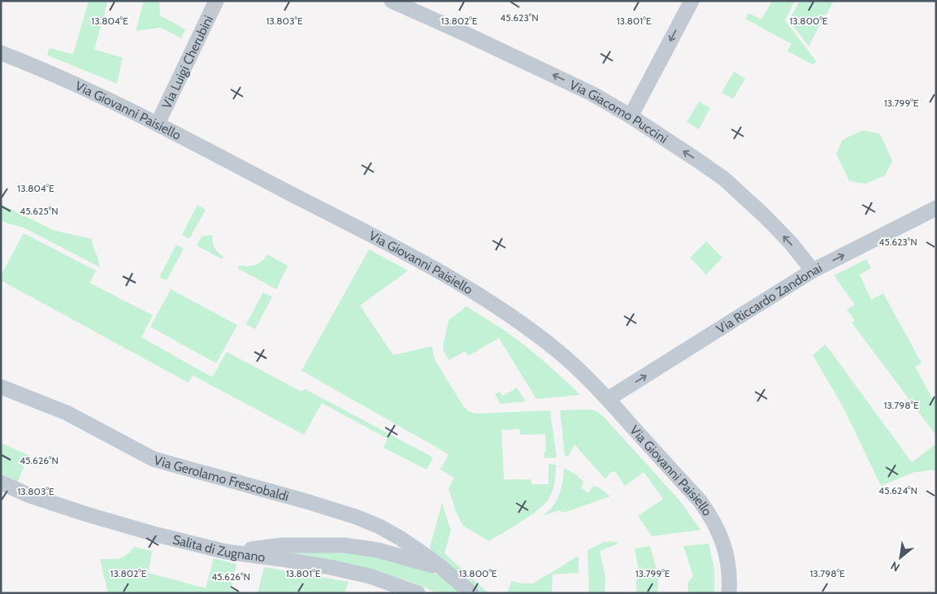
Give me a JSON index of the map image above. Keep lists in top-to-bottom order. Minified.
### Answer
{"streets":{"street":["Via Luigi Cherubini","Via Giovanni Paisiello","Via Giacomo Puccini","Via Riccardo Zandonai","Via Gerolamo Frescobaldi","Salita di Zugnano"]},"crossings":[["Via Luigi Cherubini","Via Giovanni Paisiello"],["Via Giovanni Paisiello","Via Riccardo Zandonai"],["Via Giacomo Puccini","Via Riccardo Zandonai"],["Via Gerolamo Frescobaldi","Salita di Zugnano"]],"one_way":["Via Giacomo Puccini","Via Riccardo Zandonai"],"north":"bottom left","coordinates":["45.623°N","13.804°E","13.803°E","13.802°E","13.801°E","13.800°E","13.799°E","45.625°N","13.798°E","45.626°N","45.624°N"]}
